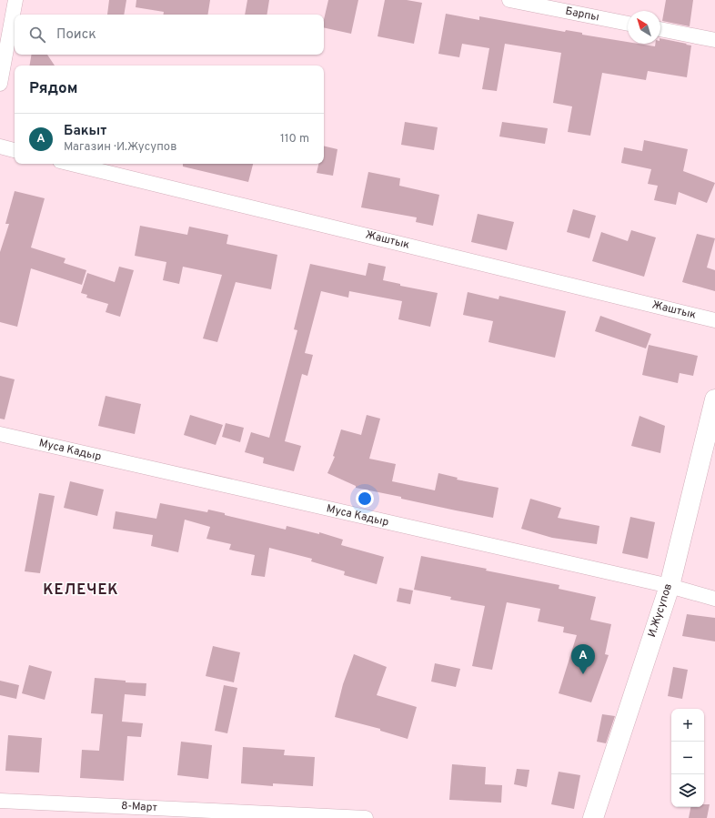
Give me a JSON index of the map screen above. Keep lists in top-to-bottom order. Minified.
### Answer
{"streets":{"street":["Барпы","Жаштык","Муса Кадыр","И.Жусупов","8-Март"]},"crossings":[["Муса Кадыр","И.Жусупов"]],"districts":["КЕЛЕЧЕК"],"north":"top left","page":{"search":"Поиск","heading":"Рядом","list":[{"mark":"A","name":"Бакыт","note":"Магазин · И.Жусупов","value":"110 m"}],"pins":"A","map_buttons":["+","−"]}}
